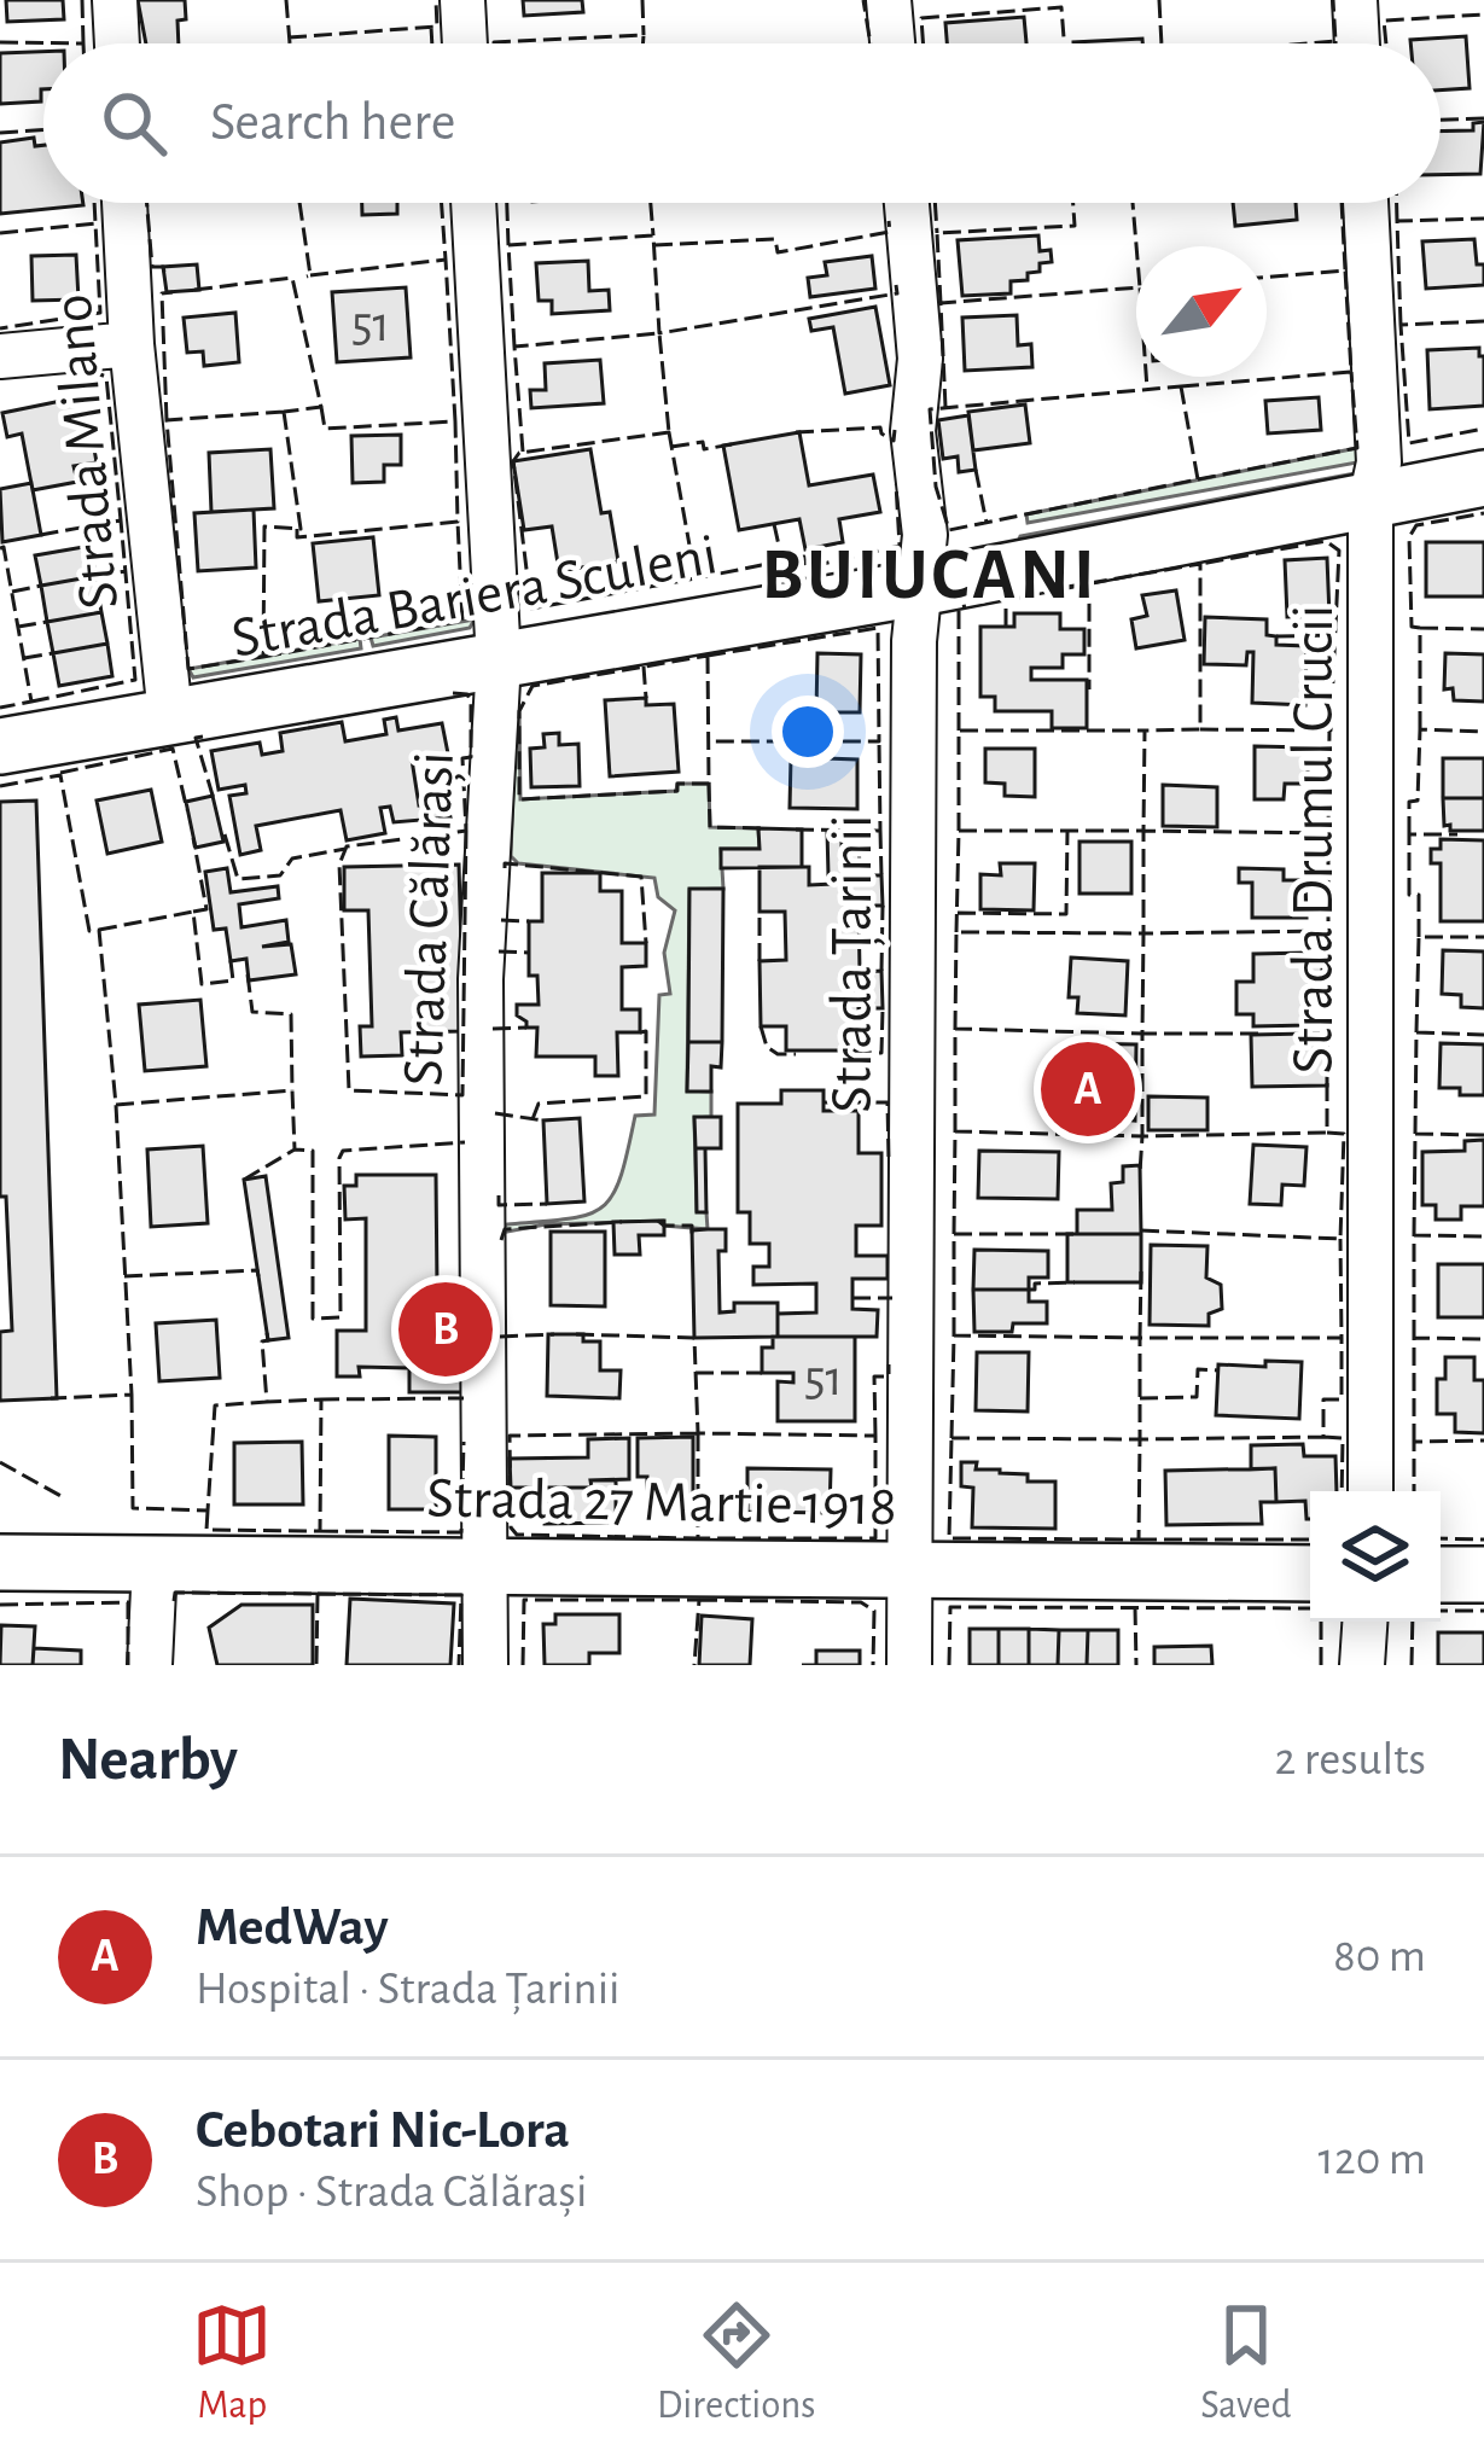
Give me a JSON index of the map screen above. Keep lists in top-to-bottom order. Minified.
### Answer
{"streets":{"main road":["Strada Bariera Sculeni","Strada 27 Martie 1918"],"street":["Strada Milano","Strada Drumul Crucii","Strada Călărași","Strada Țarinii"]},"crossings":[["Strada Milano","Strada Bariera Sculeni"],["Strada Bariera Sculeni","Strada Drumul Crucii"],["Strada Bariera Sculeni","Strada Călărași"],["Strada Bariera Sculeni","Strada Țarinii"],["Strada Călărași","Strada 27 Martie 1918"],["Strada Țarinii","Strada 27 Martie 1918"]],"districts":["BUIUCANI"],"house_numbers":["51","51"],"north":"top right","page":{"search":"Search here","pins":["A","B"],"heading":["Nearby","2 results"],"list":[{"mark":"A","name":"MedWay","note":"Hospital · Strada Țarinii","value":"80 m"},{"mark":"B","name":"Cebotari Nic-Lora","note":"Shop · Strada Călărași","value":"120 m"}],"nav":["Map","Directions","Saved"]}}
